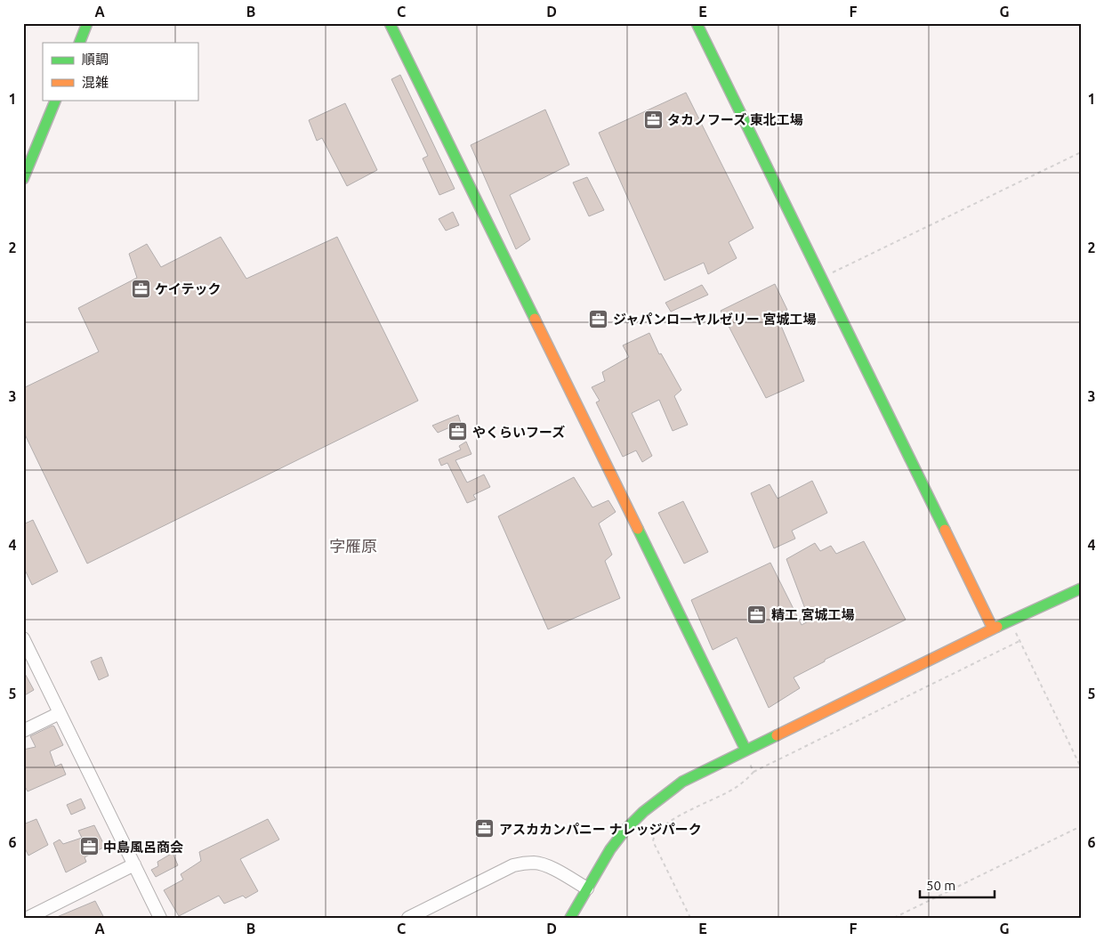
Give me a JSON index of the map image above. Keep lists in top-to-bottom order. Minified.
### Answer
{"districts":["字雁原"],"places":{"office":["タカノフーズ 東北工場","ケイテック","ジャパンローヤルゼリー 宮城工場","やくらいフーズ","精工 宮城工場","アスカカンパニー ナレッジパーク","中島風呂商会"]},"legend":["順調","混雑"],"scale_bar":"50 m","grid":{"columns":["A","B","C","D","E","F","G"],"rows":["1","2","3","4","5","6"]}}
